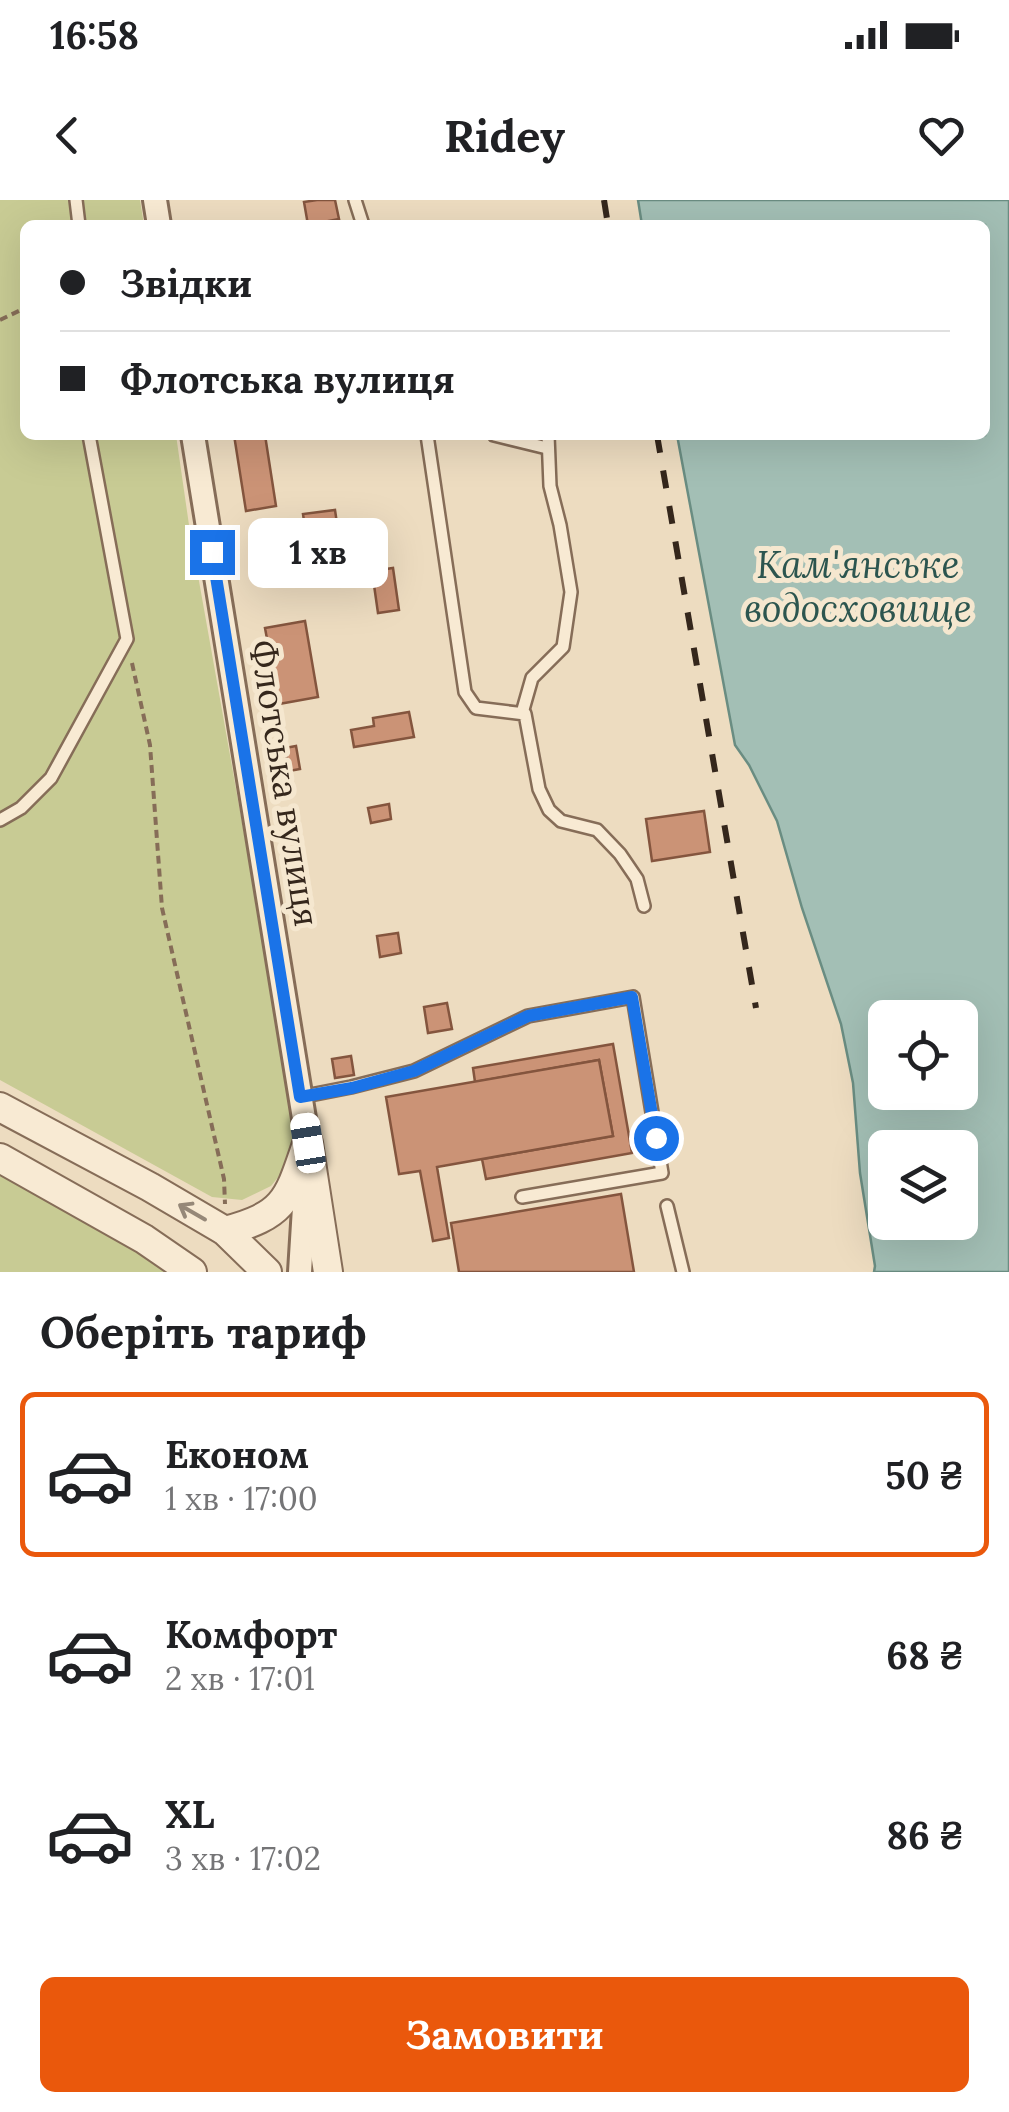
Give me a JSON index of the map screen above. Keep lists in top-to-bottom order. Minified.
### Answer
{"streets":{"street":["Флотська вулиця"]},"water":["Кам'янське водосховище"],"page":{"status":"16:58","header":"Ridey","banner":["Звідки","Флотська вулиця"],"bubble":"1 хв","heading":"Оберіть тариф","list":[{"name":"Економ","note":"1 хв · 17:00","value":"50 ₴"},{"name":"Комфорт","note":"2 хв · 17:01","value":"68 ₴"},{"name":"XL","note":"3 хв · 17:02","value":"86 ₴"}],"buttons":"Замовити"}}
